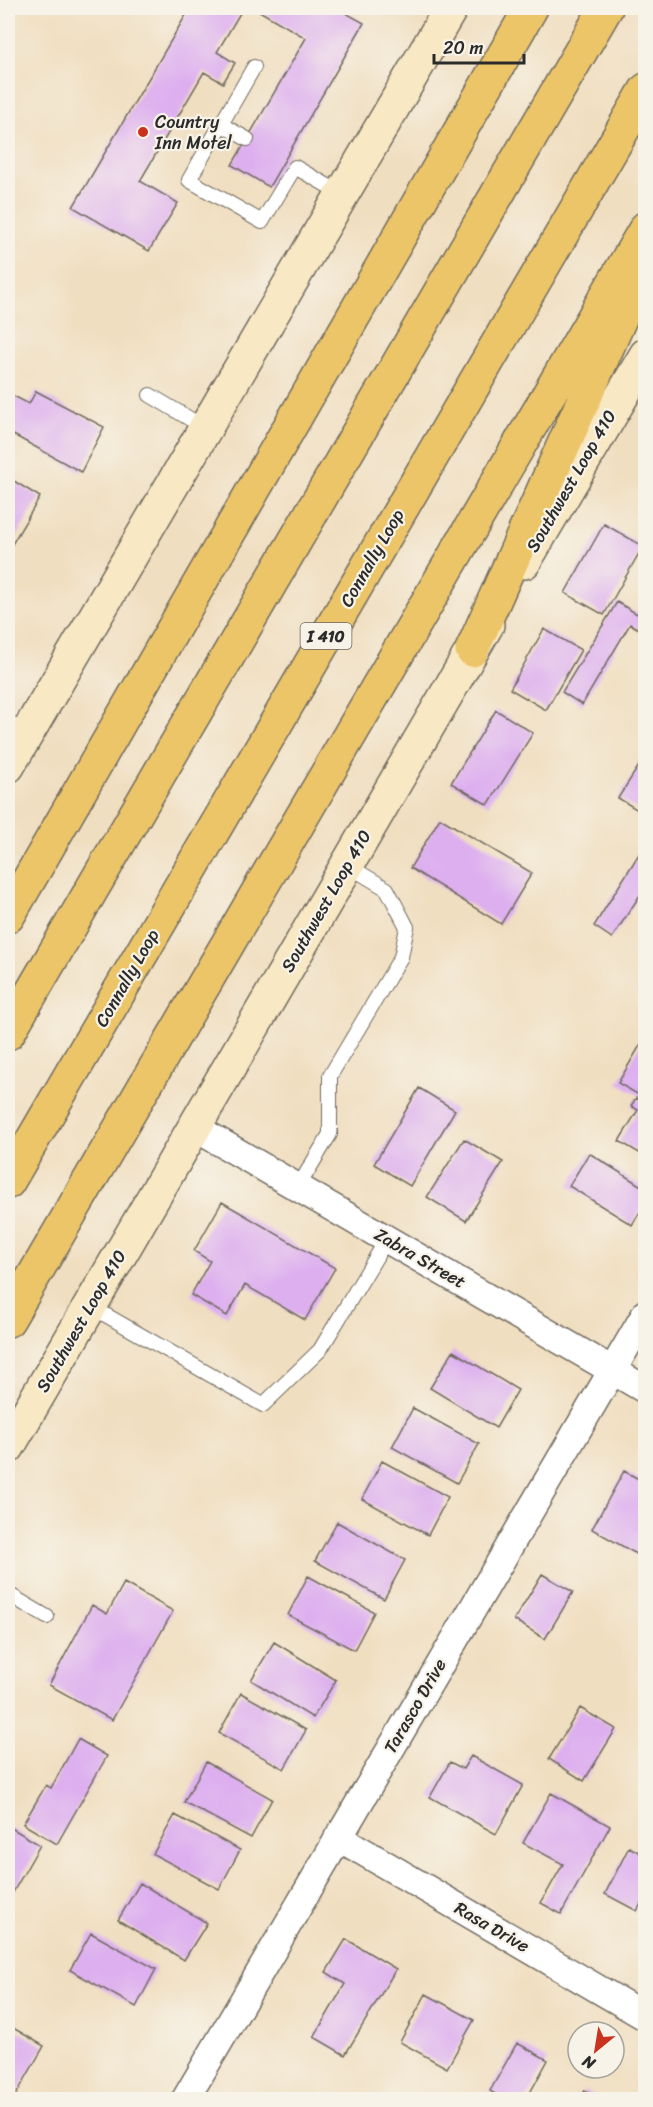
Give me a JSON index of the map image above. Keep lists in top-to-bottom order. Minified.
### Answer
{"streets":{"highway":["Connally Loop","I 410"],"main road":["Southwest Loop 410"],"street":["Zabra Street","Tarasco Drive","Rasa Drive"]},"crossings":[["Southwest Loop 410","Zabra Street"],["Zabra Street","Tarasco Drive"],["Tarasco Drive","Rasa Drive"]],"places":["Country Inn Motel"],"scale_bar":"20 m","north":"bottom left"}
